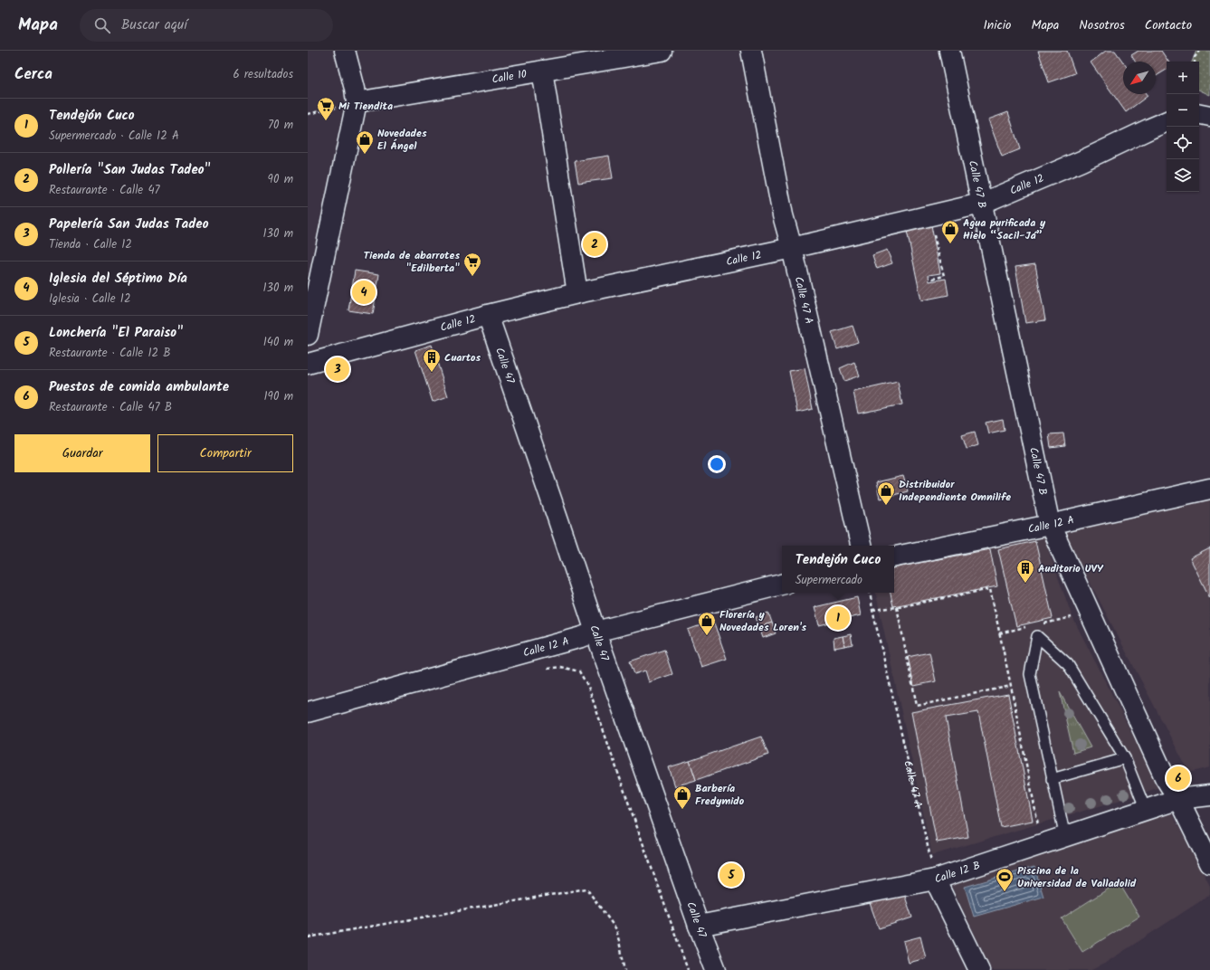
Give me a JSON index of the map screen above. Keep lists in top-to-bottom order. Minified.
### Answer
{"streets":{"street":["Calle 10","Calle 47 B","Calle 12","Calle 47 A","Calle 47","Calle 12 A","Calle 12 B"]},"crossings":[["Calle 47 B","Calle 12"],["Calle 47 B","Calle 12 A"],["Calle 47 B","Calle 12 B"],["Calle 12","Calle 47 A"],["Calle 12","Calle 47"],["Calle 47 A","Calle 12 B"],["Calle 47","Calle 12 A"],["Calle 47","Calle 12 B"]],"places":{"supermarket":["Mi Tiendita","Tienda de abarrotes \"Edilberta\""],"shop":["Novedades El Ángel","Agua purificada y Hielo “Sacil-Já”","Distribuidor Independiente Omnilife","Florería y Novedades Loren's","Barbería Fredymido"],"building":["Cuartos","Auditorio UVY"],"sports":["Piscina de la Universidad de Valladolid"]},"north":"bottom left","page":{"header":"Mapa","search":"Buscar aquí","nav":["Inicio","Mapa","Nosotros","Contacto"],"heading":["Cerca","6 resultados"],"map_buttons":["+","−"],"list":[{"mark":"1","name":"Tendejón Cuco","note":"Supermercado · Calle 12 A","value":"70 m"},{"mark":"2","name":"Pollería \"San Judas Tadeo\"","note":"Restaurante · Calle 47","value":"90 m"},{"mark":"3","name":"Papelería San Judas Tadeo","note":"Tienda · Calle 12","value":"130 m"},{"mark":"4","name":"Iglesia del Séptimo Día","note":"Iglesia · Calle 12","value":"130 m"},{"mark":"5","name":"Lonchería \"El Paraiso\"","note":"Restaurante · Calle 12 B","value":"140 m"},{"mark":"6","name":"Puestos de comida ambulante","note":"Restaurante · Calle 47 B","value":"190 m"}],"pins":["2","4","3","1","6","5"],"buttons":["Guardar","Compartir"],"popup":["Tendejón Cuco","Supermercado"]}}
